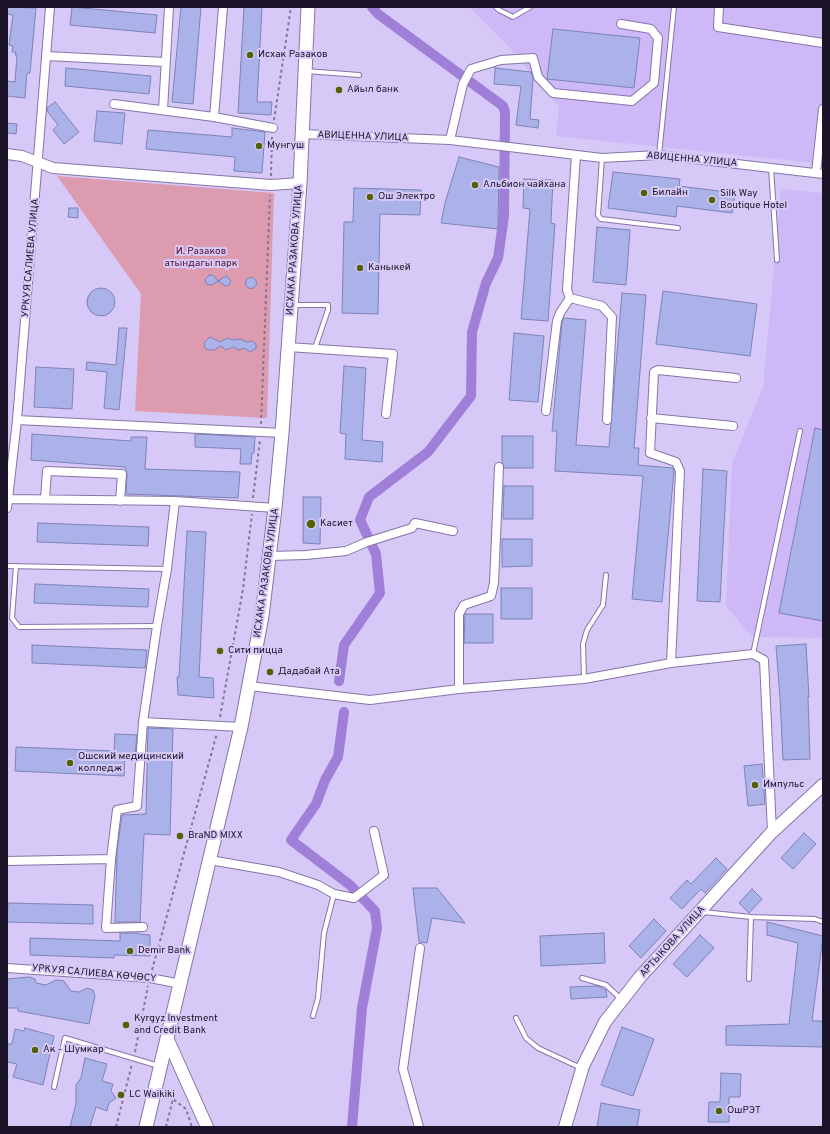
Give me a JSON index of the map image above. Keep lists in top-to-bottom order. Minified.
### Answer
{"streets":{"main road":["ИСХАКА РАЗАКОВА УЛИЦА","АРТЫКОВА УЛИЦА"],"street":["АВИЦЕННА УЛИЦА","УРКУЯ САЛИЕВА УЛИЦА","УРКУЯ САЛИЕВА КӨЧӨСҮ"]},"crossings":[["АВИЦЕННА УЛИЦА","ИСХАКА РАЗАКОВА УЛИЦА"],["ИСХАКА РАЗАКОВА УЛИЦА","УРКУЯ САЛИЕВА КӨЧӨСҮ"]],"parks":["И. Разаков атындагы парк"],"places":["Исхак Разаков","Айыл банк","Мунгуш","Альбион чайхана","Билайн","Ош Электро","Silk Way Boutique Hotel","Каныкей","Касиет","Сити пицца","Дадабай Ата","Ошский медицинский колледж","Импульс","BraND MIXX","Demir Bank","Kyrgyz Investment and Credit Bank","Ак - Шумкар","LC Waikiki","ОшРЭТ"]}
